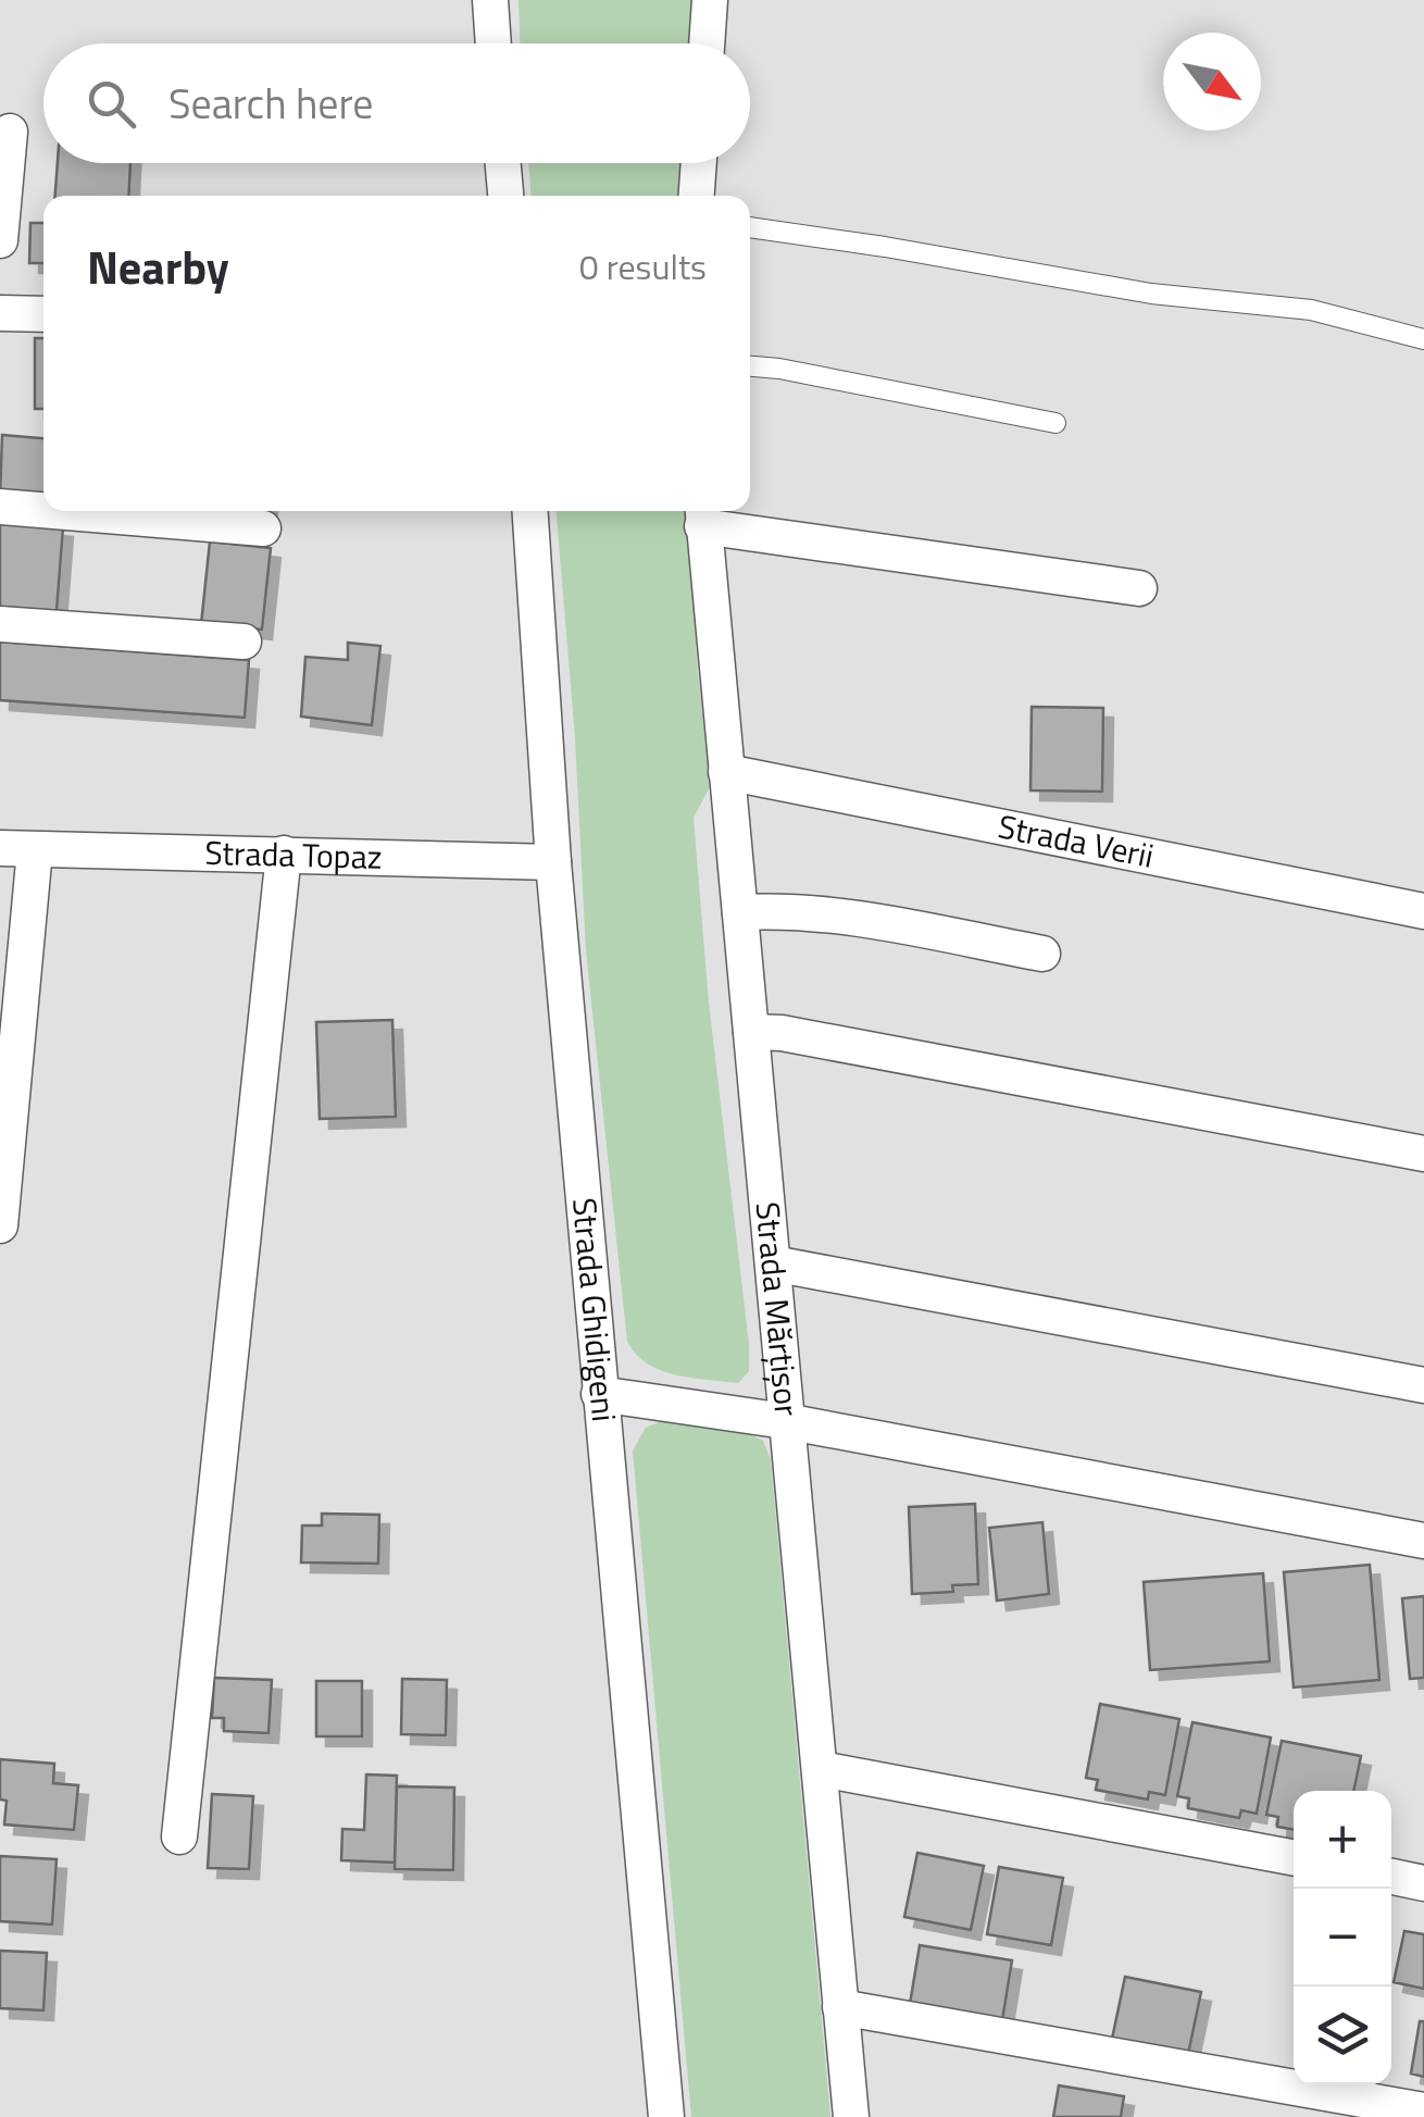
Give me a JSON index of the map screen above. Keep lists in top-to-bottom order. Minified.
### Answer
{"streets":{"street":["Strada Verii","Strada Topaz","Strada Ghidigeni","Strada Mărțișor"]},"crossings":[["Strada Verii","Strada Mărțișor"],["Strada Topaz","Strada Ghidigeni"]],"north":"bottom right","page":{"search":"Search here","heading":["Nearby","0 results"],"map_buttons":["+","−"]}}
